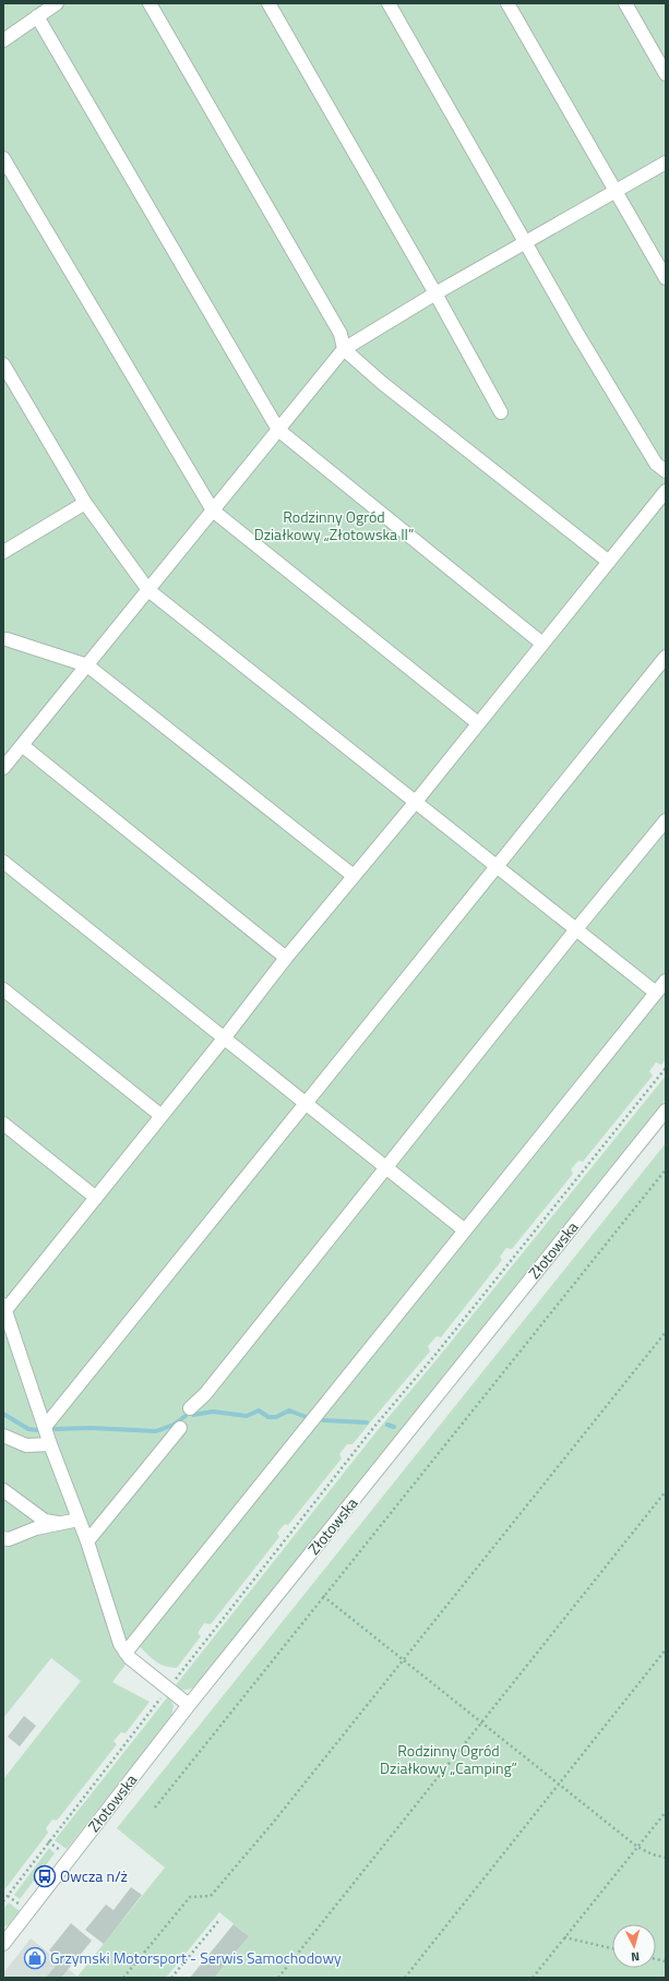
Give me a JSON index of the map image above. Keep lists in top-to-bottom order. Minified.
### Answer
{"streets":{"street":["Złotowska"]},"parks":["Rodzinny Ogród Działkowy „Złotowska II”","Rodzinny Ogród Działkowy „Camping”"],"places":{"bus stop":["Owcza n/ż"],"shop":["Grzymski Motorsport - Serwis Samochodowy"]},"north":"bottom"}
